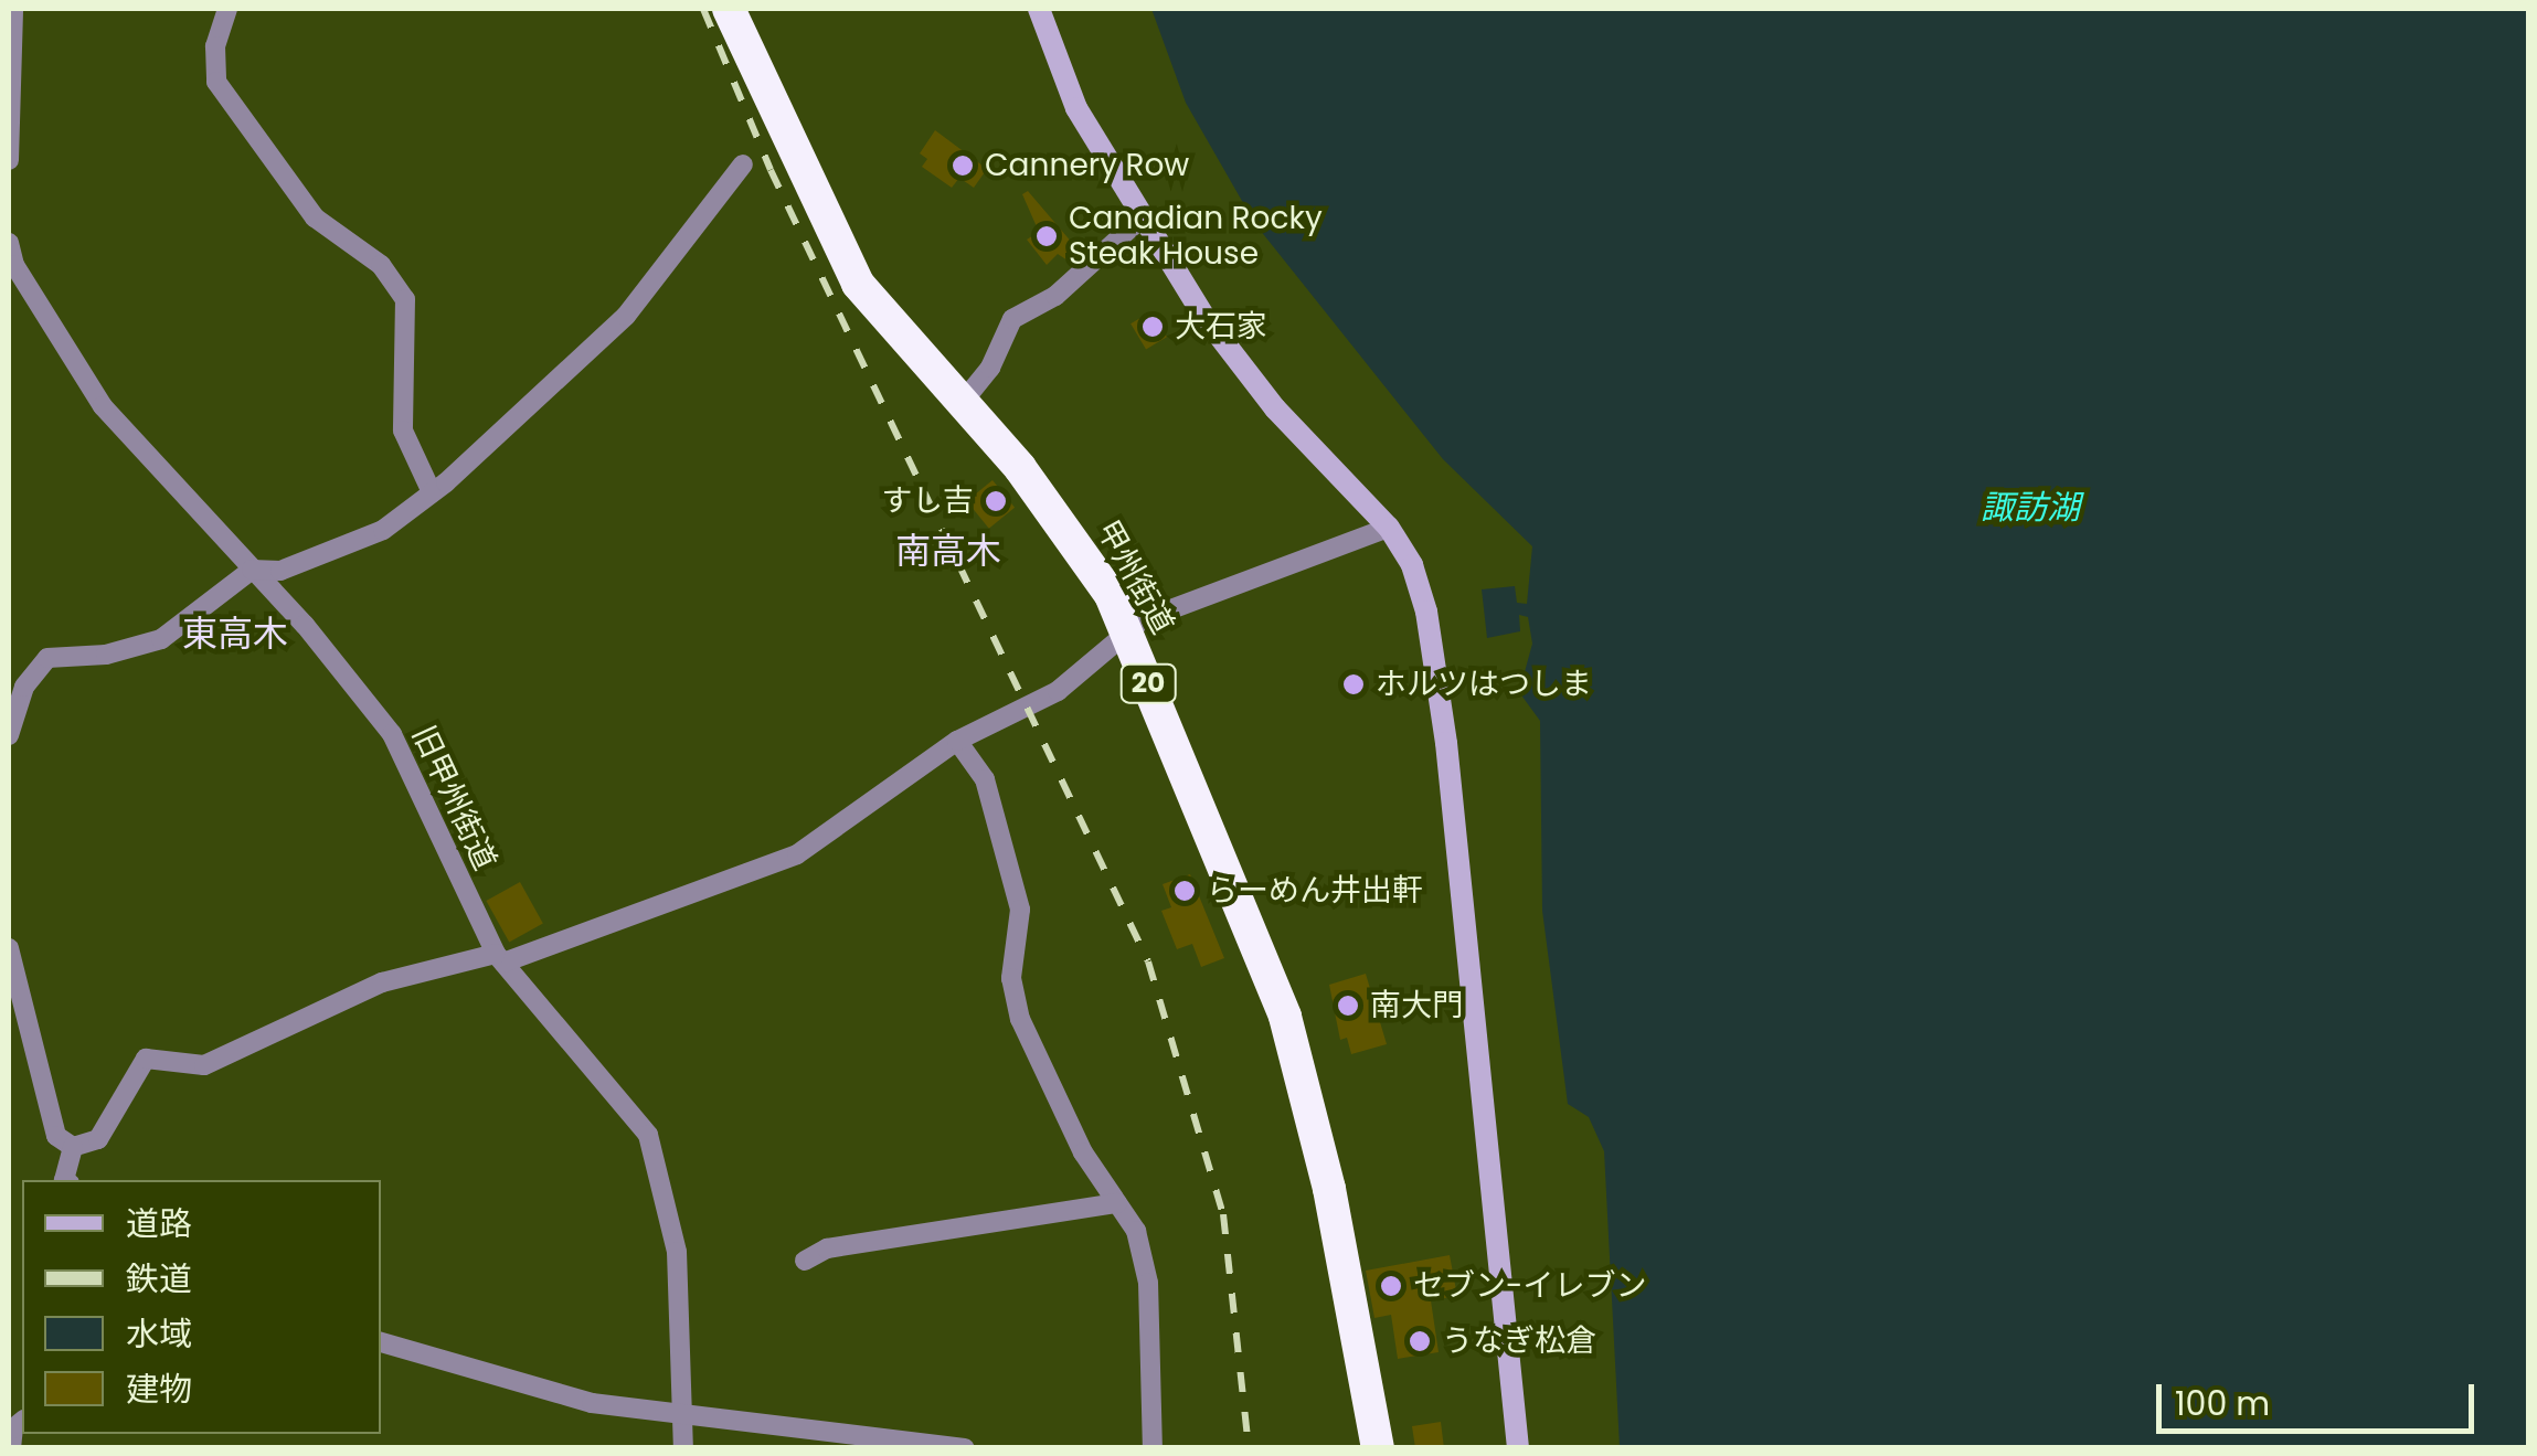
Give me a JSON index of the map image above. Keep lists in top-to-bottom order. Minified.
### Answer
{"streets":{"highway":["甲州街道","20"],"street":["旧甲州街道"]},"districts":["南高木","東高木"],"water":["諏訪湖"],"places":["Cannery Row","Canadian Rocky Steak House","大石家","すし吉","ホルツはつしま","らーめん井出軒","南大門","セブン-イレブン","うなぎ松倉"],"legend":["道路","鉄道","水域","建物"],"scale_bar":"100 m"}
